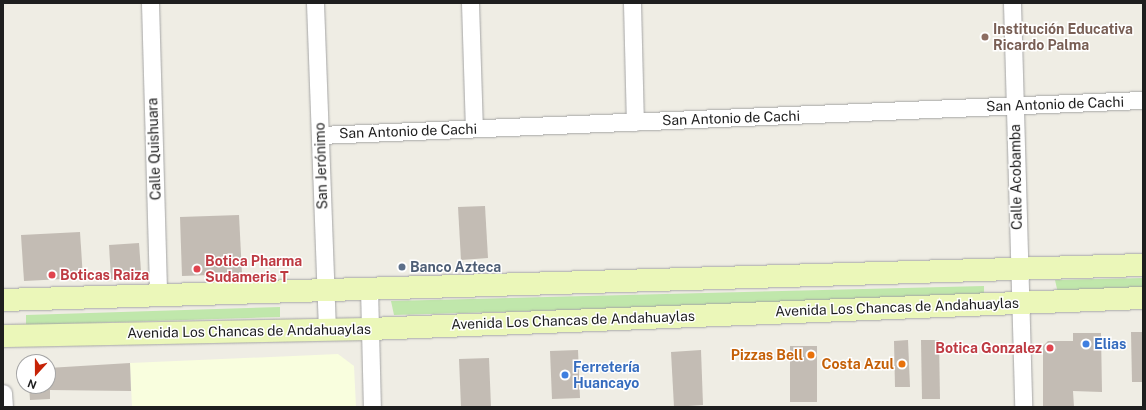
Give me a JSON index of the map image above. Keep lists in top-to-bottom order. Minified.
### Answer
{"streets":{"main road":["Avenida Los Chancas de Andahuaylas"],"street":["San Antonio de Cachi","Calle Quishuara","San Jerónimo","Calle Acobamba"]},"crossings":[["San Antonio de Cachi","San Jerónimo"],["San Antonio de Cachi","Calle Acobamba"],["San Jerónimo","Avenida Los Chancas de Andahuaylas"],["Calle Acobamba","Avenida Los Chancas de Andahuaylas"]],"places":["Institución Educativa Ricardo Palma","Banco Azteca","Botica Pharma Sudameris T","Boticas Raiza","Elias","Botica Gonzalez","Pizzas Bell","Costa Azul","Ferretería Huancayo"],"north":"bottom"}
